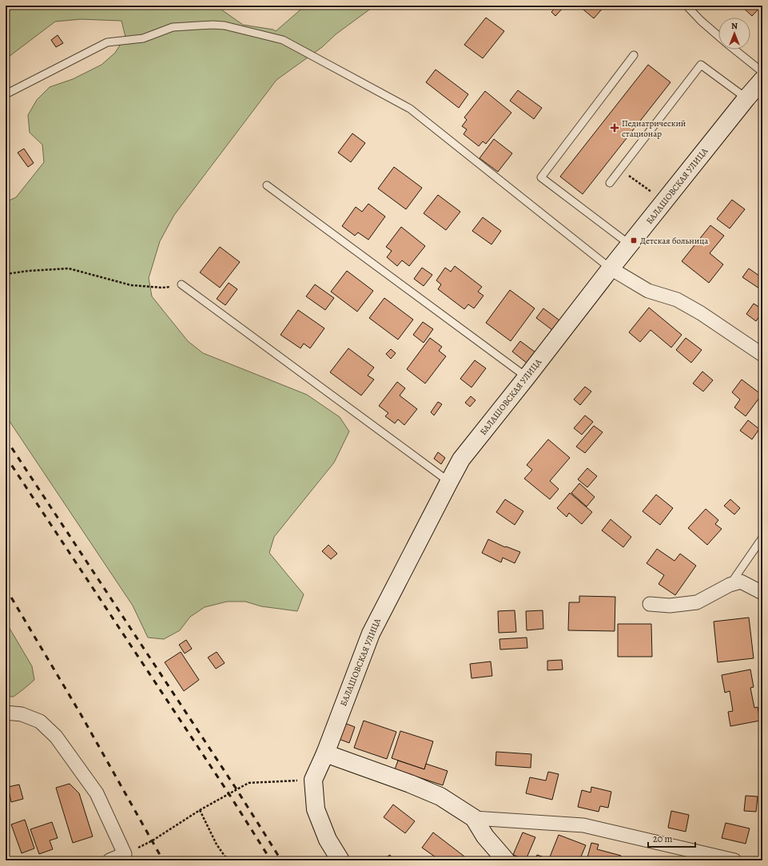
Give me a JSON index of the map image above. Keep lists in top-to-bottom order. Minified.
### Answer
{"streets":{"street":["БАЛАШОВСКАЯ УЛИЦА"]},"places":{"health":["Педиатрический стационар"],"transit":["Детская больница"]},"scale_bar":"20 m","north":"top"}
